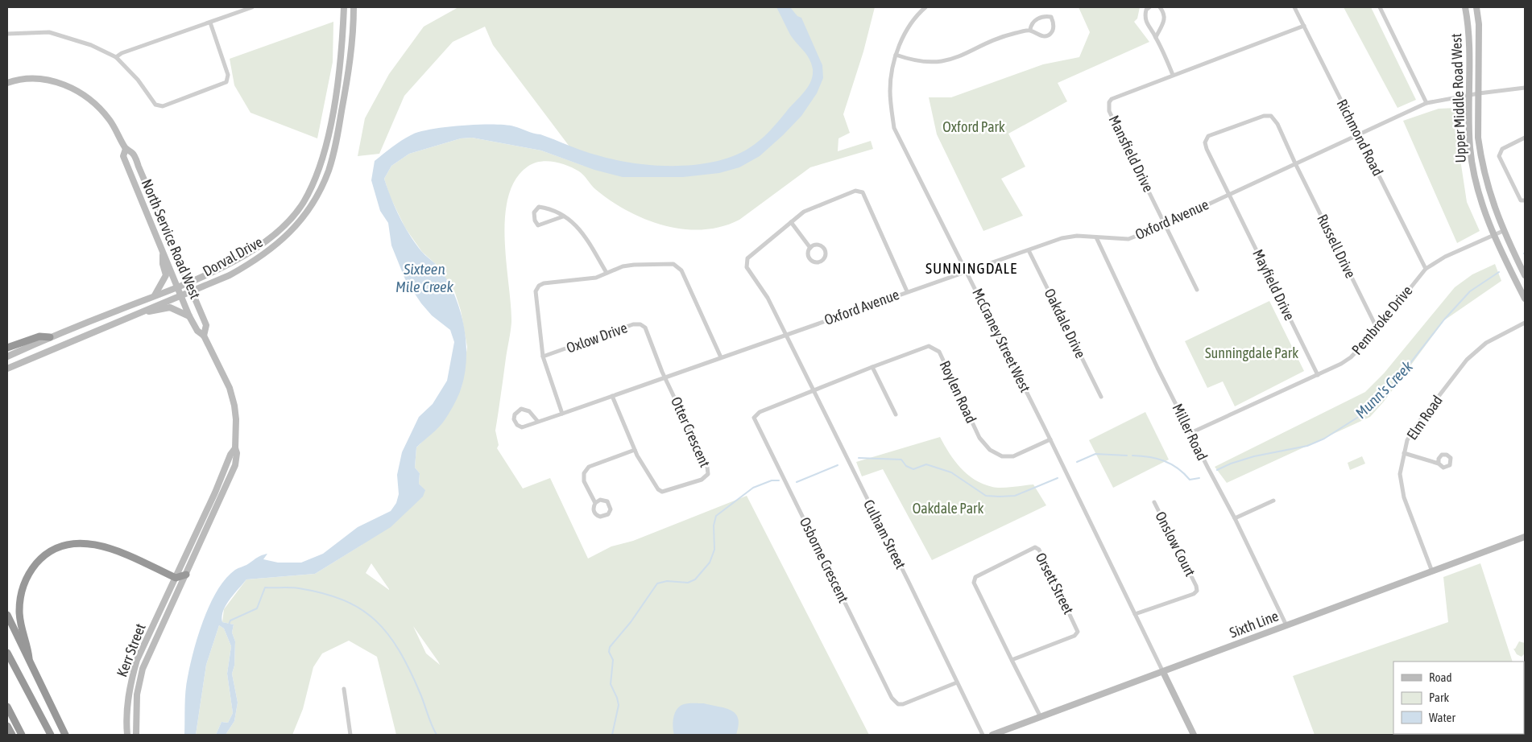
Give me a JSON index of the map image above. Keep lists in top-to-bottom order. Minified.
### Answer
{"streets":{"main road":["Upper Middle Road West","North Service Road West","Dorval Drive","Sixth Line","Kerr Street"],"street":["Richmond Road","Mansfield Drive","Oxford Avenue","Russell Drive","Mayfield Drive","Pembroke Drive","Oakdale Drive","Oxlow Drive","McCraney Street West","Roylen Road","Elm Road","Otter Crescent","Miller Road","Culham Street","Onslow Court","Osborne Crescent","Orsett Street"]},"crossings":[["Upper Middle Road West","Oxford Avenue"],["Upper Middle Road West","Pembroke Drive"],["Richmond Road","Mansfield Drive"],["Richmond Road","Oxford Avenue"],["Richmond Road","Pembroke Drive"],["Mansfield Drive","Oxford Avenue"],["Oxford Avenue","Russell Drive"],["Oxford Avenue","Mayfield Drive"],["Oxford Avenue","Oakdale Drive"],["Oxford Avenue","Oxlow Drive"],["Oxford Avenue","McCraney Street West"],["Oxford Avenue","Otter Crescent"],["Oxford Avenue","Miller Road"],["Oxford Avenue","Culham Street"],["North Service Road West","Dorval Drive"],["North Service Road West","Kerr Street"],["Russell Drive","Mayfield Drive"],["Russell Drive","Pembroke Drive"],["Mayfield Drive","Pembroke Drive"],["Pembroke Drive","Miller Road"],["Oxlow Drive","Otter Crescent"],["McCraney Street West","Roylen Road"],["McCraney Street West","Onslow Court"],["McCraney Street West","Sixth Line"],["Roylen Road","Culham Street"],["Roylen Road","Osborne Crescent"],["Elm Road","Sixth Line"],["Miller Road","Sixth Line"],["Culham Street","Osborne Crescent"],["Orsett Street","Sixth Line"]],"districts":["SUNNINGDALE"],"water":["Sixteen Mile Creek","Munn's Creek"],"parks":["Oxford Park","Sunningdale Park","Oakdale Park"],"legend":["Road","Park","Water"]}
